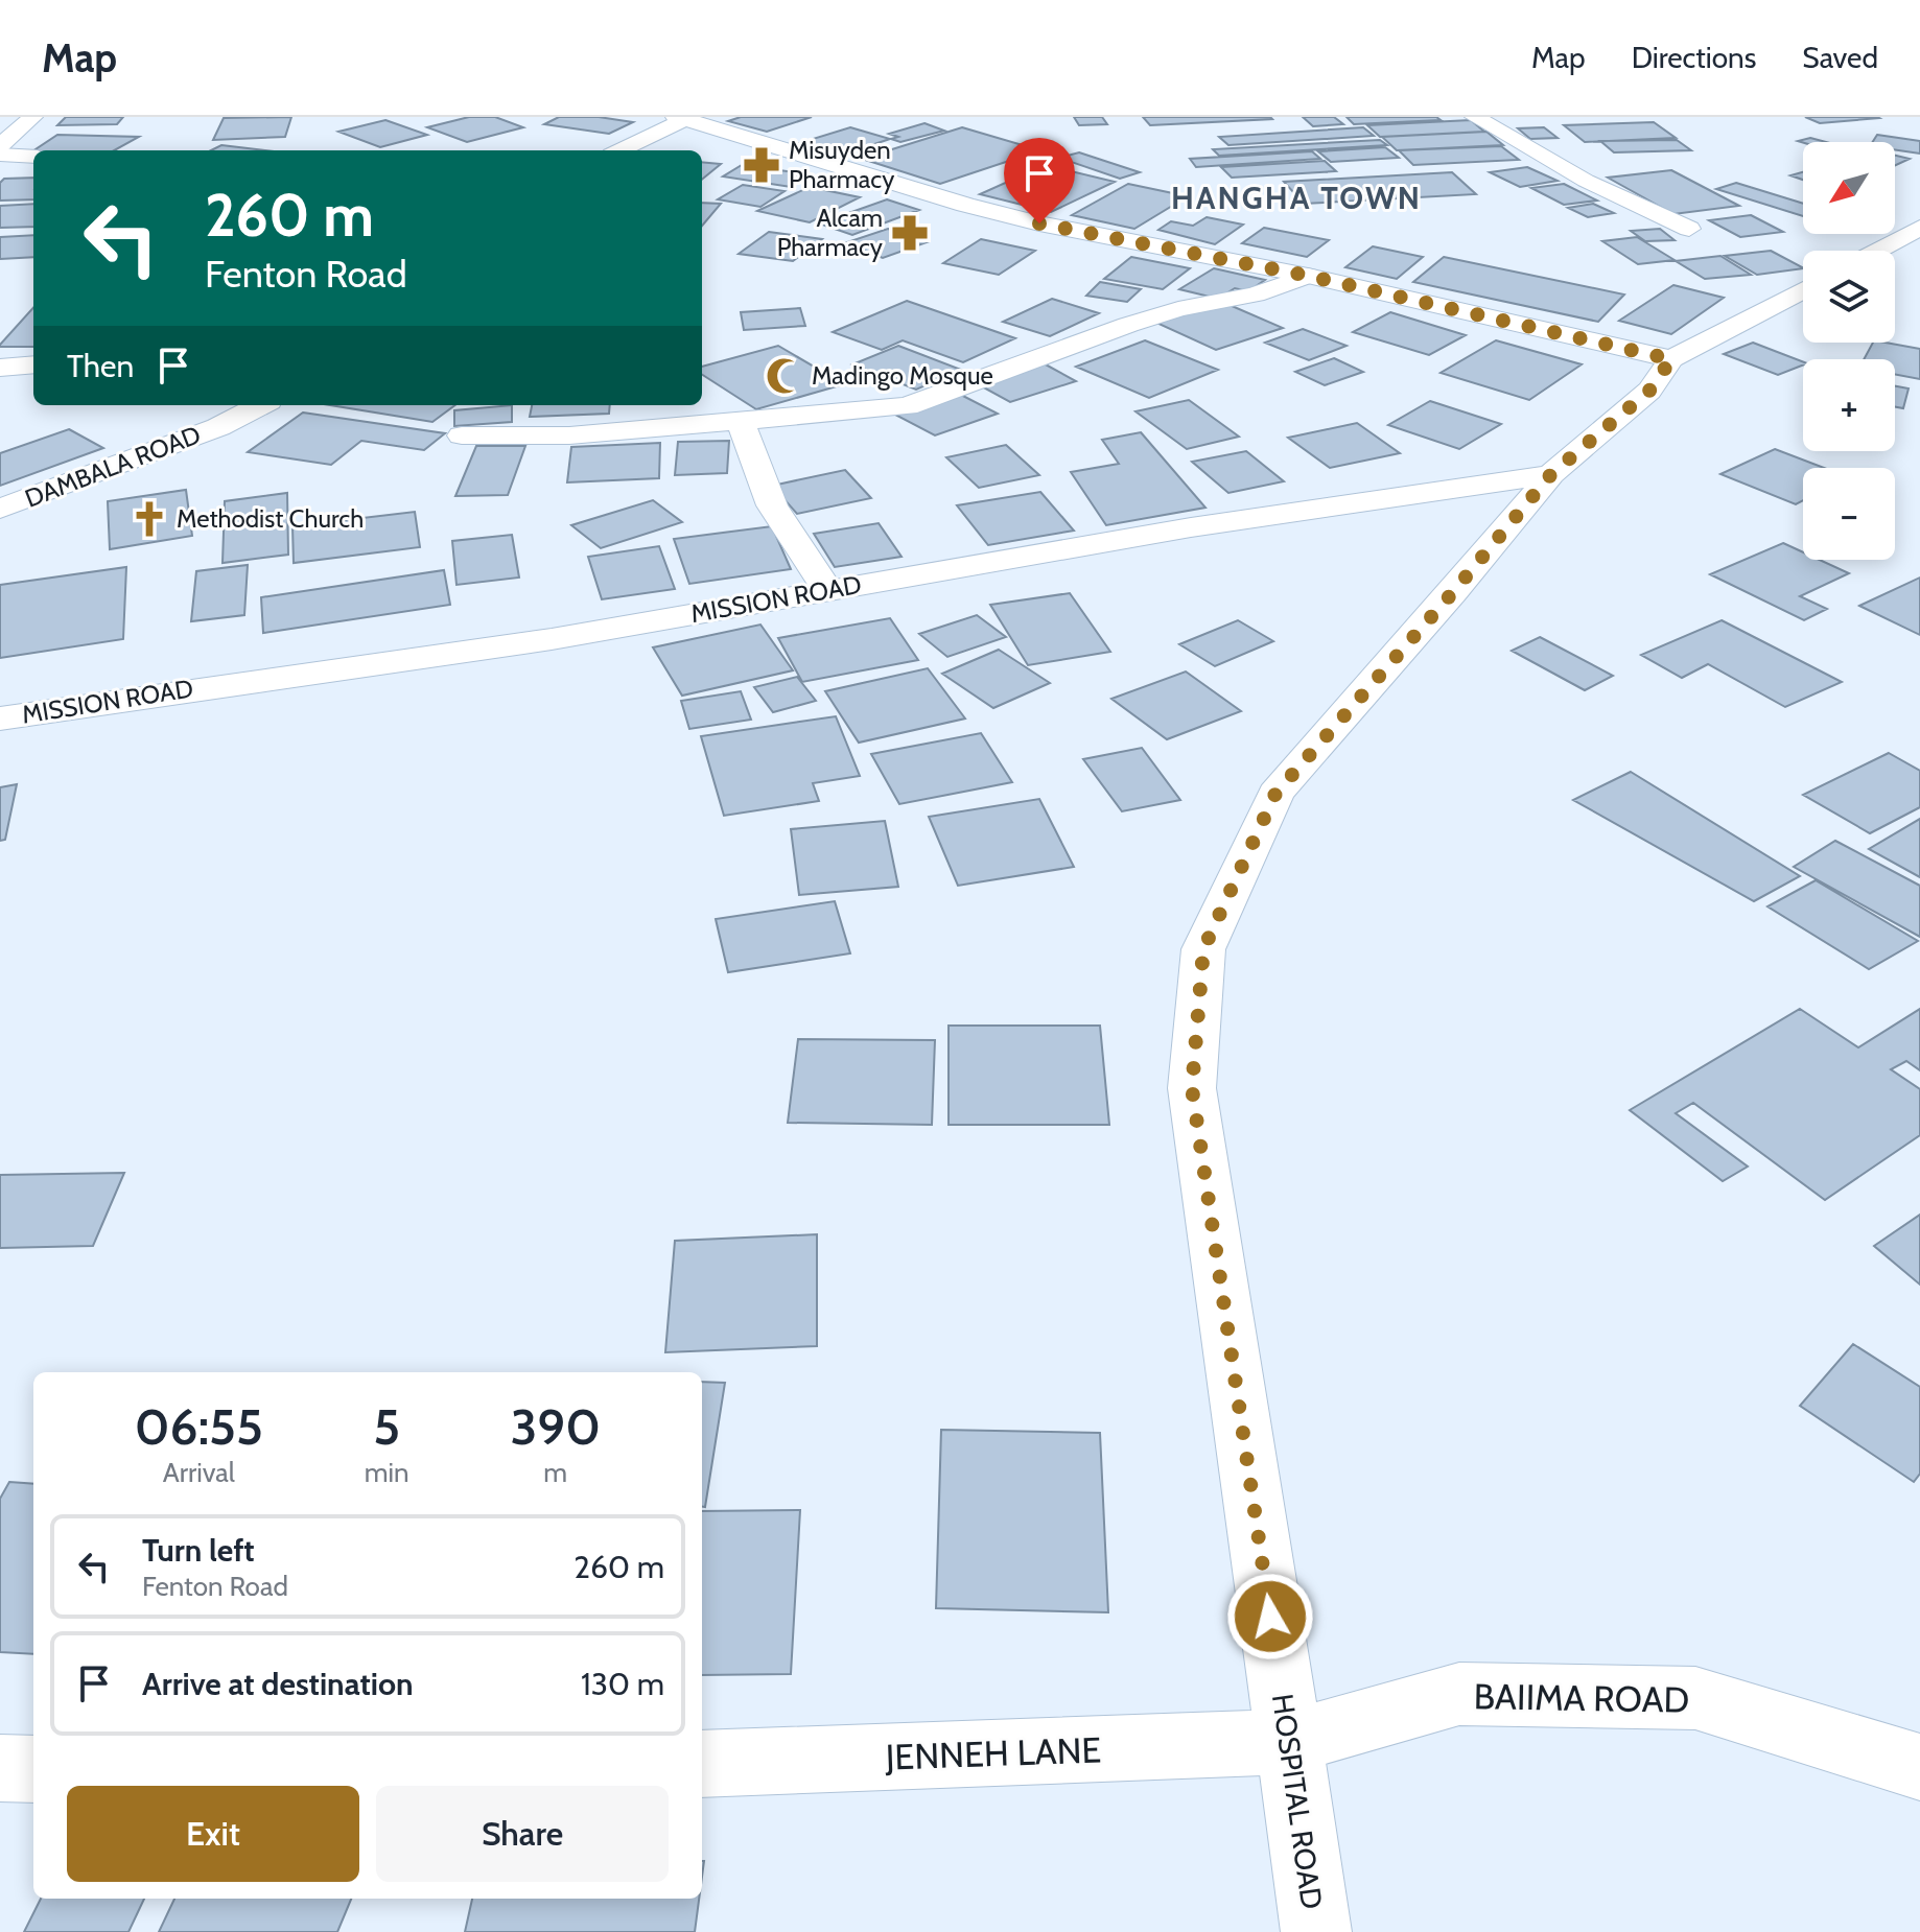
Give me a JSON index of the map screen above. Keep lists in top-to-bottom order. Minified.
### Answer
{"streets":{"street":["DAMBALA ROAD","MISSION ROAD","BAIIMA ROAD","JENNEH LANE","HOSPITAL ROAD"]},"crossings":[["MISSION ROAD","HOSPITAL ROAD"],["BAIIMA ROAD","JENNEH LANE"],["BAIIMA ROAD","HOSPITAL ROAD"],["JENNEH LANE","HOSPITAL ROAD"]],"districts":["HANGHA TOWN"],"places":{"pharmacy":["Misuyden Pharmacy","Alcam Pharmacy"],"mosque":["Madingo Mosque"],"church":["Methodist Church"]},"north":"bottom left","page":{"header":"Map","nav":["Map","Directions","Saved"],"map_buttons":["+","−"],"turn":["260 m","Fenton Road"],"then":"Then","eta":["06:55","Arrival","5","min","390","m"],"list":[{"name":"Turn left","note":"Fenton Road","value":"260 m"},{"name":"Arrive at destination","value":"130 m"}],"buttons":["Exit","Share"]}}
